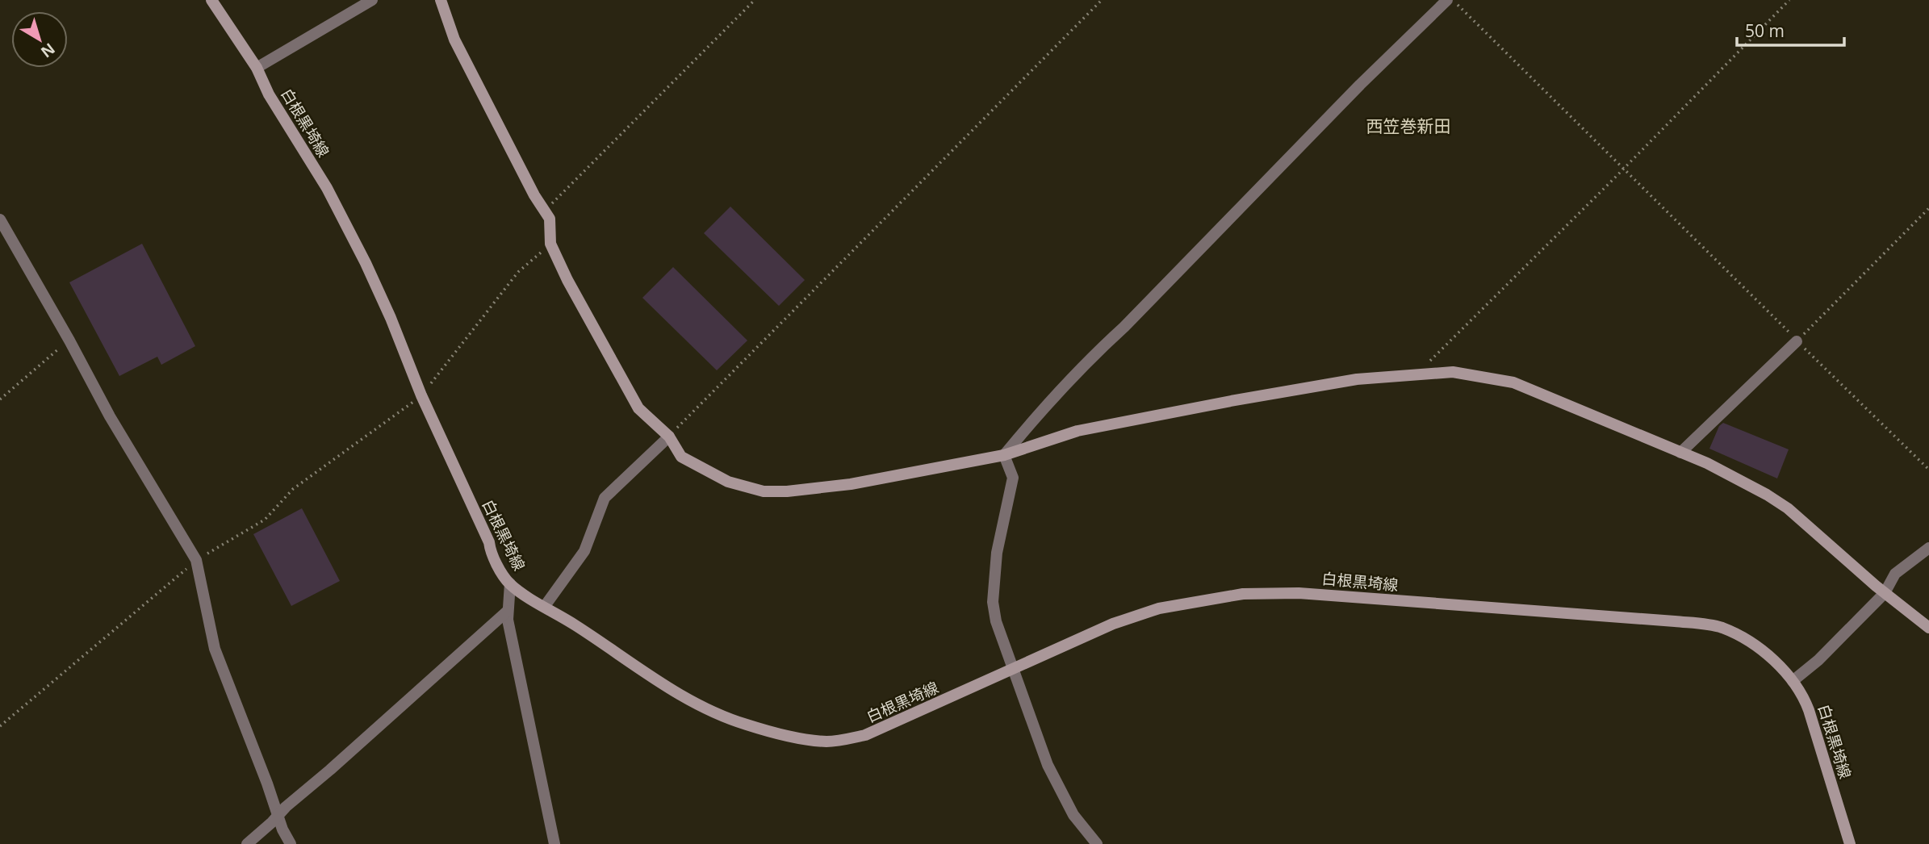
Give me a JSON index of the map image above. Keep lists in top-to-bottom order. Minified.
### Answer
{"streets":{"main road":["白根黒埼線"]},"districts":["西笠巻新田"],"scale_bar":"50 m","north":"bottom right"}
